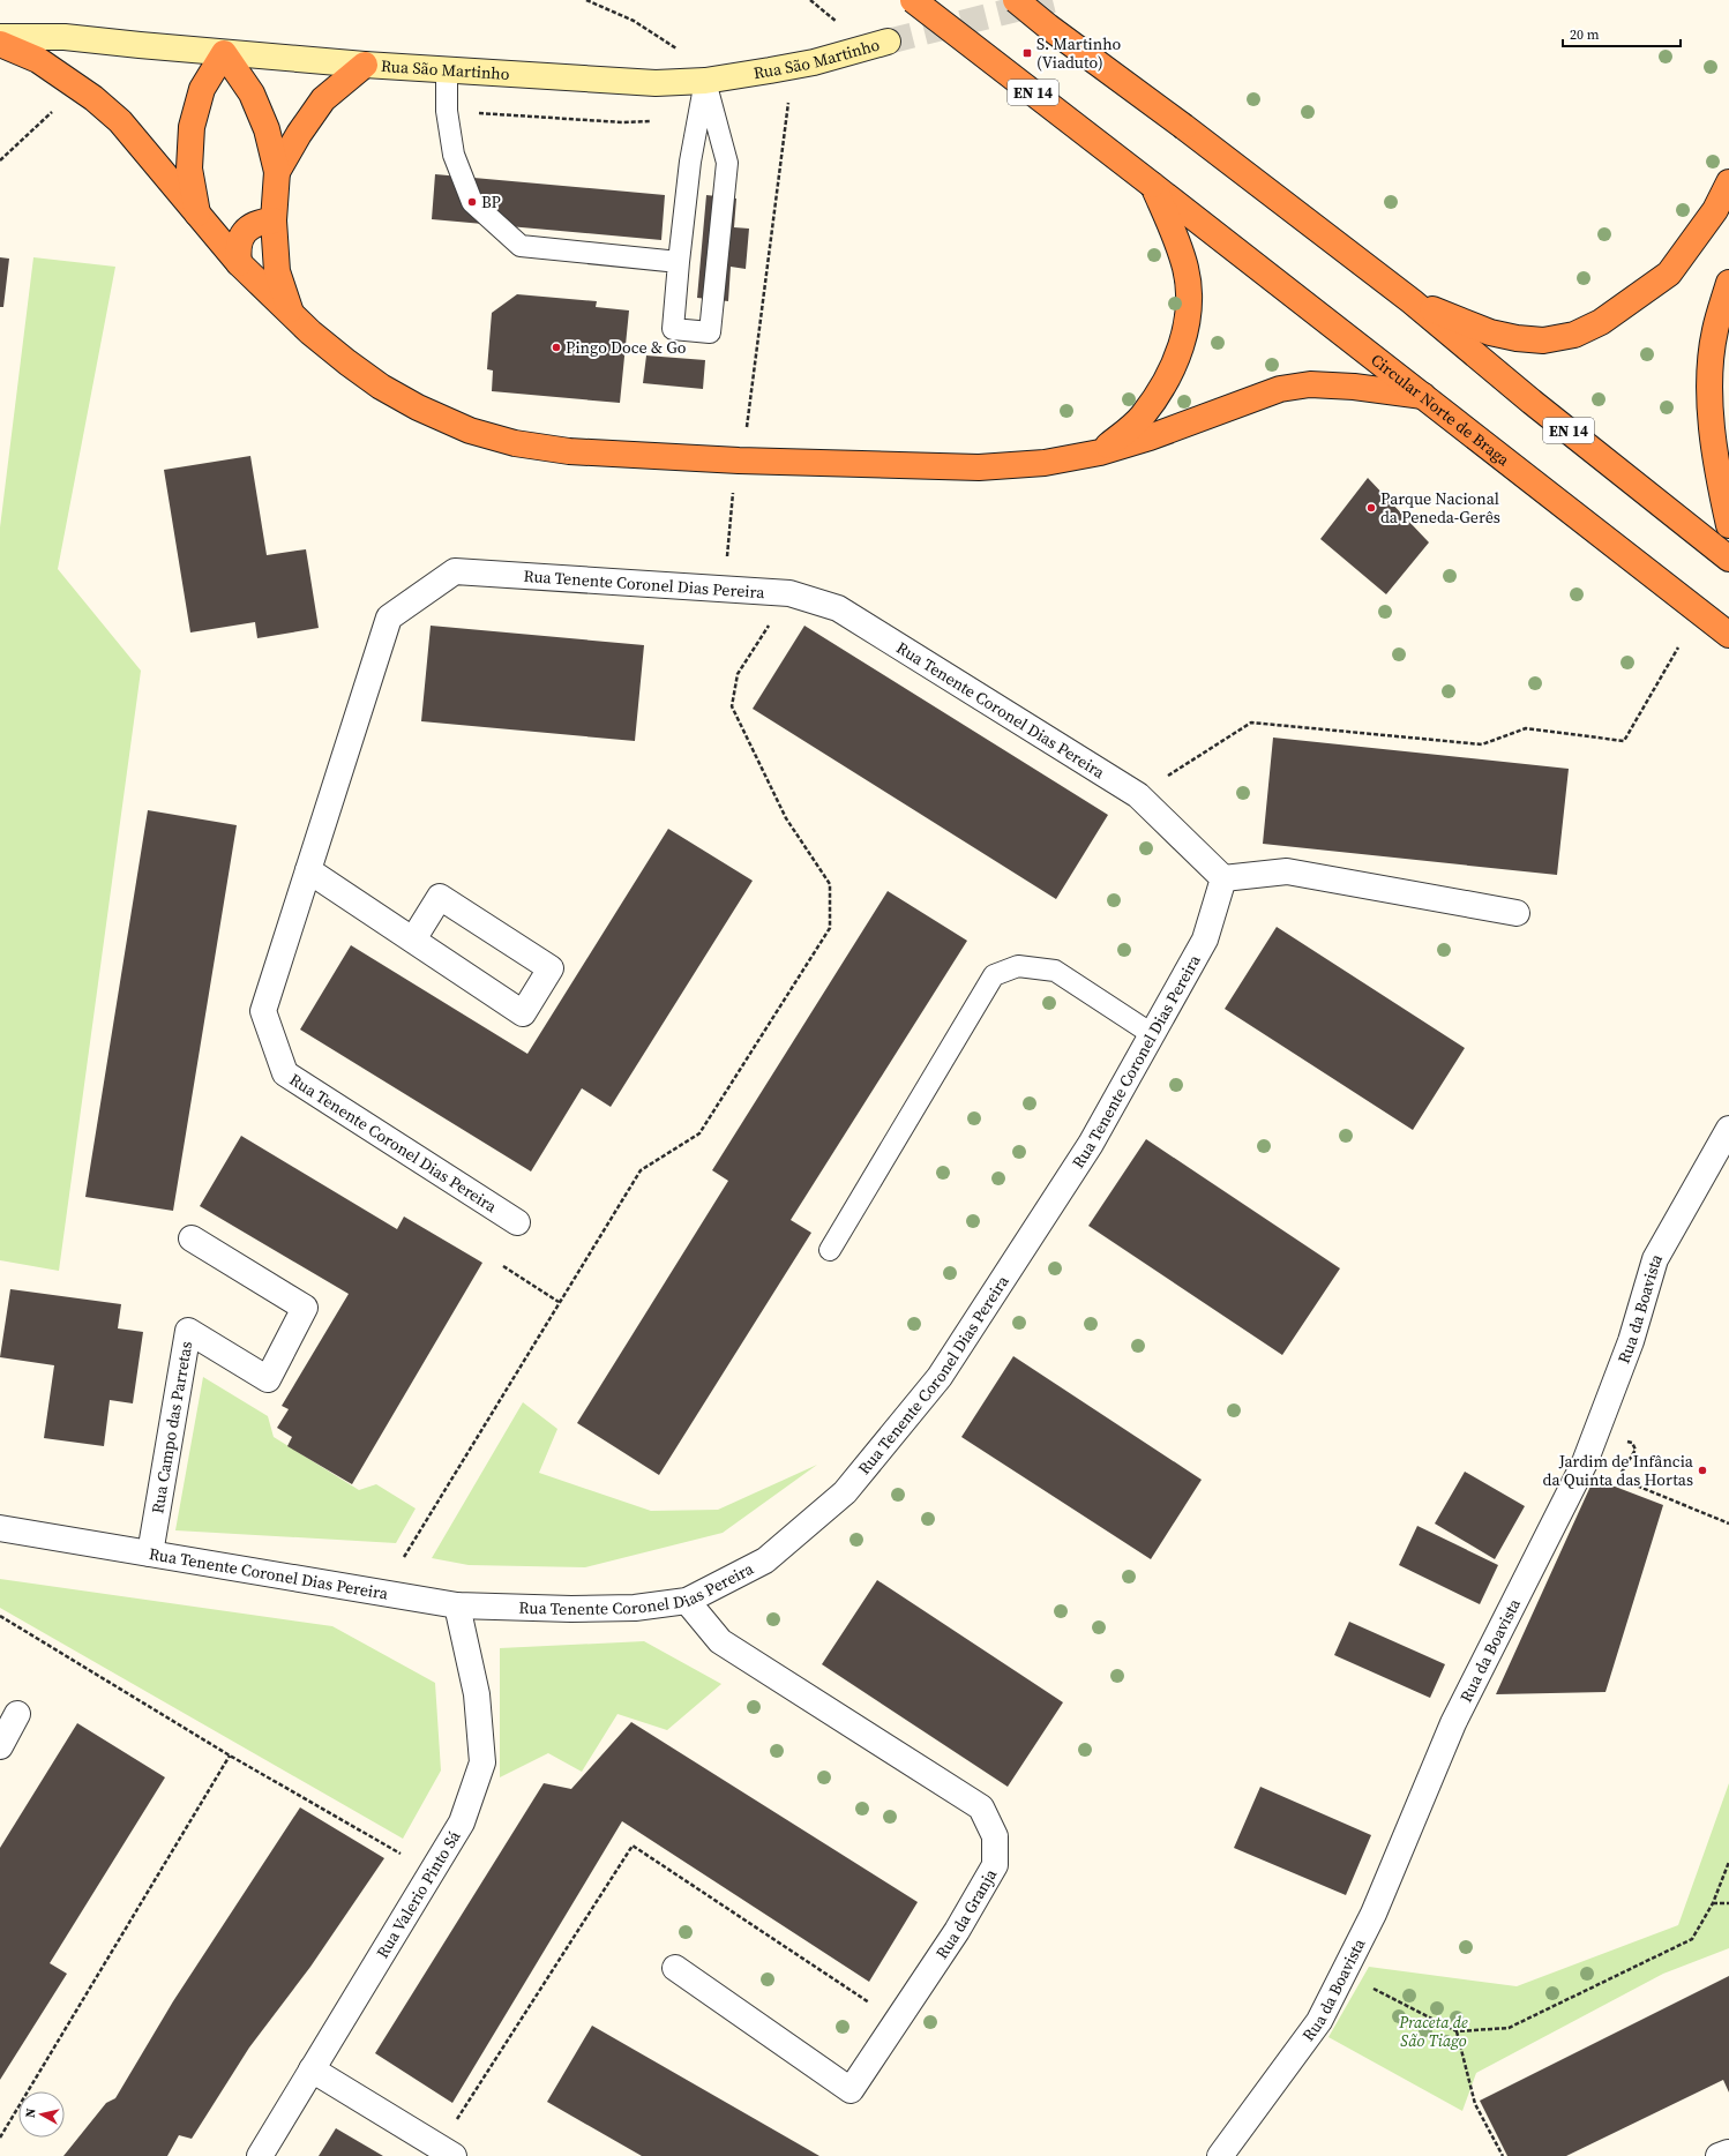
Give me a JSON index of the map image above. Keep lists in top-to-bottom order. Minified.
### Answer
{"streets":{"highway":["EN 14","Circular Norte de Braga"],"main road":["Rua São Martinho"],"street":["Rua Tenente Coronel Dias Pereira","Rua da Boavista","Rua Campo das Parretas","Rua Valerio Pinto Sá","Rua da Granja"]},"crossings":[["EN 14","Circular Norte de Braga"],["Rua Tenente Coronel Dias Pereira","Rua Campo das Parretas"],["Rua Tenente Coronel Dias Pereira","Rua Valerio Pinto Sá"],["Rua Tenente Coronel Dias Pereira","Rua da Granja"]],"parks":["Praceta de São Tiago"],"places":{"transit":["S. Martinho (Viaduto)"],"other":["BP","Pingo Doce & Go","Parque Nacional da Peneda-Gerês","Jardim de Infância da Quinta das Hortas"]},"scale_bar":"20 m","north":"left"}
